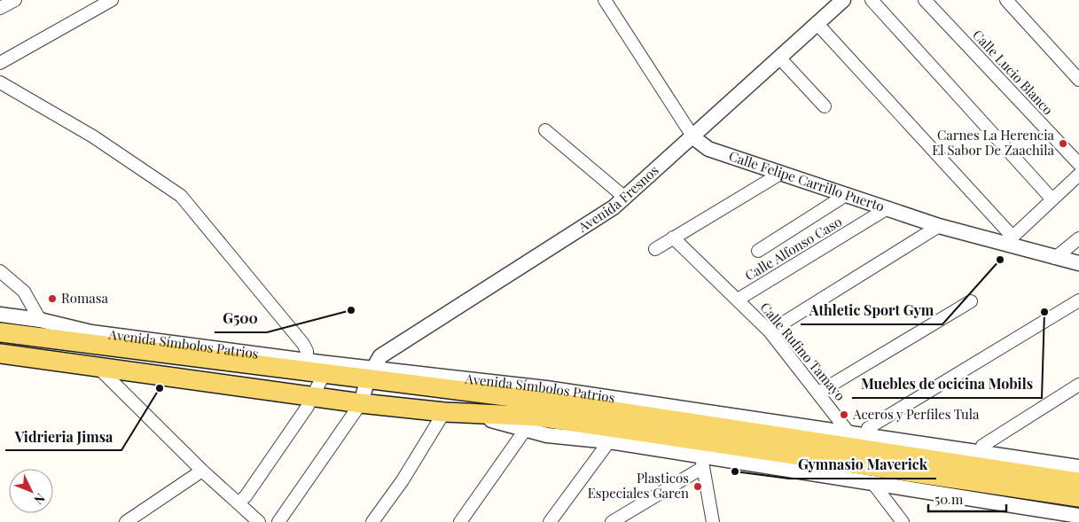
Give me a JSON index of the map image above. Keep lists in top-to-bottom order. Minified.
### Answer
{"streets":{"main road":["Avenida Símbolos Patrios"],"street":["Calle Lucio Blanco","Calle Felipe Carrillo Puerto","Avenida Fresnos","Calle Alfonso Caso","Calle Rufino Tamayo"]},"crossings":[["Calle Felipe Carrillo Puerto","Avenida Fresnos"],["Calle Felipe Carrillo Puerto","Calle Alfonso Caso"],["Avenida Fresnos","Avenida Símbolos Patrios"],["Calle Alfonso Caso","Calle Rufino Tamayo"],["Avenida Símbolos Patrios","Calle Rufino Tamayo"]],"places":["Carnes La Herencia El Sabor De Zaachila","Athletic Sport Gym","Romasa","G500","Muebles de ocicina Mobils","Vidrieria Jimsa","Aceros y Perfiles Tula","Gymnasio Maverick","Plasticos Especiales Garen"],"scale_bar":"50 m","north":"bottom right"}
